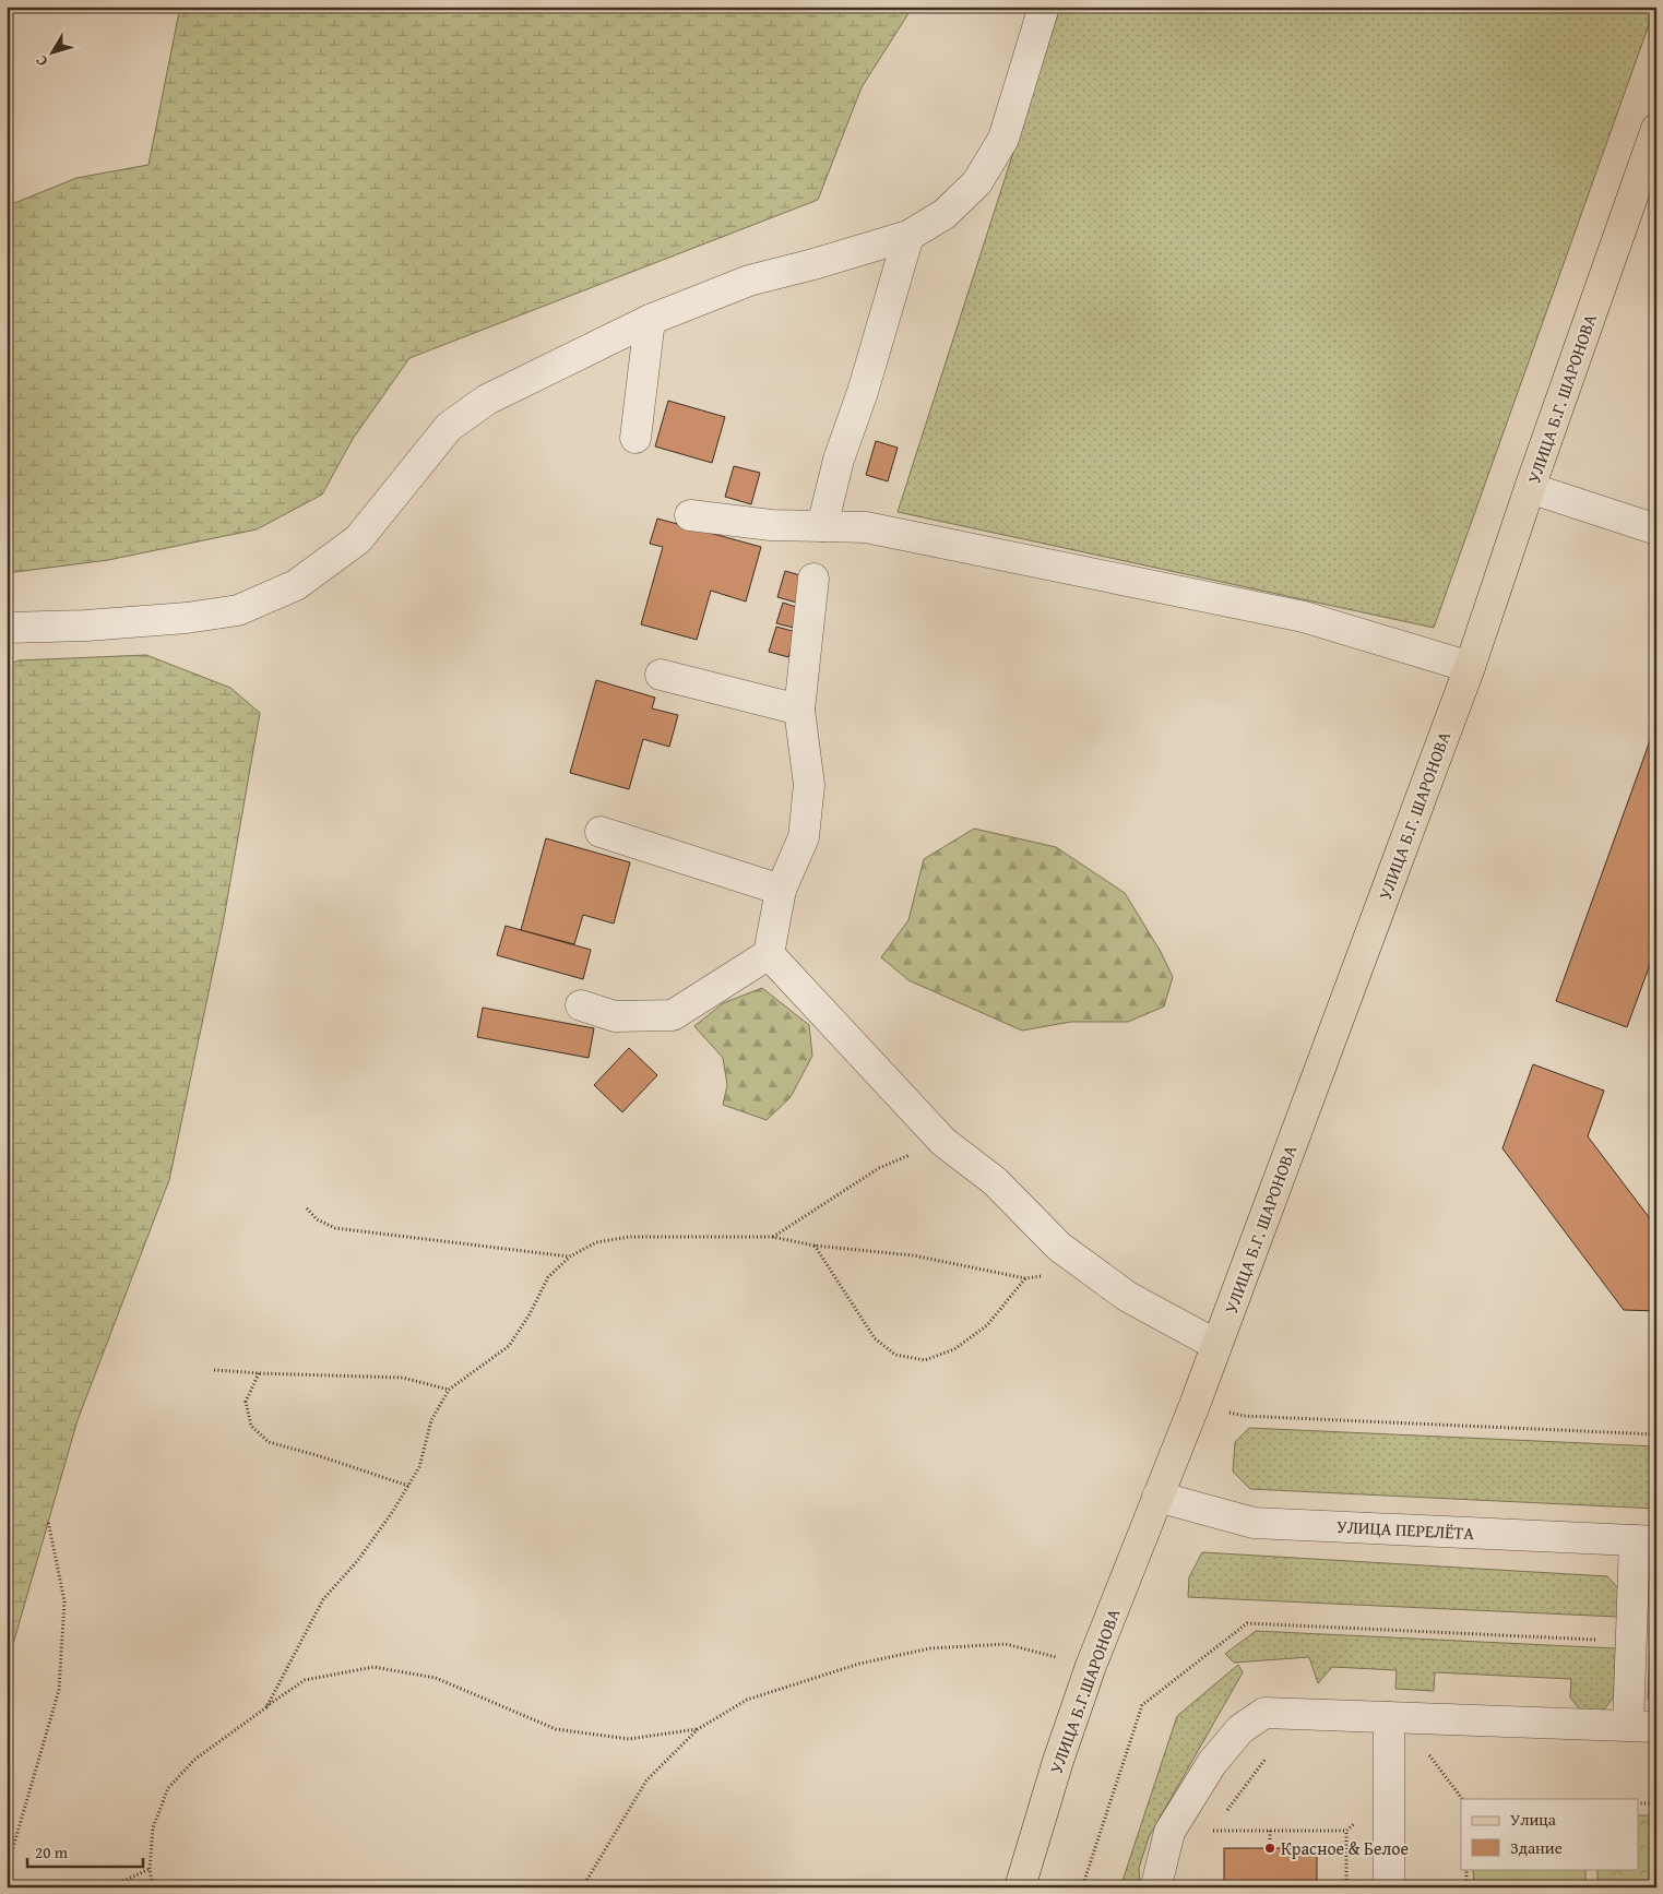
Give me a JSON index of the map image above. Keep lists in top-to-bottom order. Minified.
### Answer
{"streets":{"main road":["УЛИЦА Б.Г. ШАРОНОВА","УЛИЦА Б.Г.ШАРОНОВА"],"street":["УЛИЦА ПЕРЕЛЁТА"]},"crossings":[["УЛИЦА Б.Г. ШАРОНОВА","УЛИЦА ПЕРЕЛЁТА"],["УЛИЦА Б.Г. ШАРОНОВА","УЛИЦА Б.Г.ШАРОНОВА"],["УЛИЦА ПЕРЕЛЁТА","УЛИЦА Б.Г.ШАРОНОВА"]],"places":["Красное & Белое"],"legend":["Улица","Здание"],"scale_bar":"20 m","north":"bottom left"}
